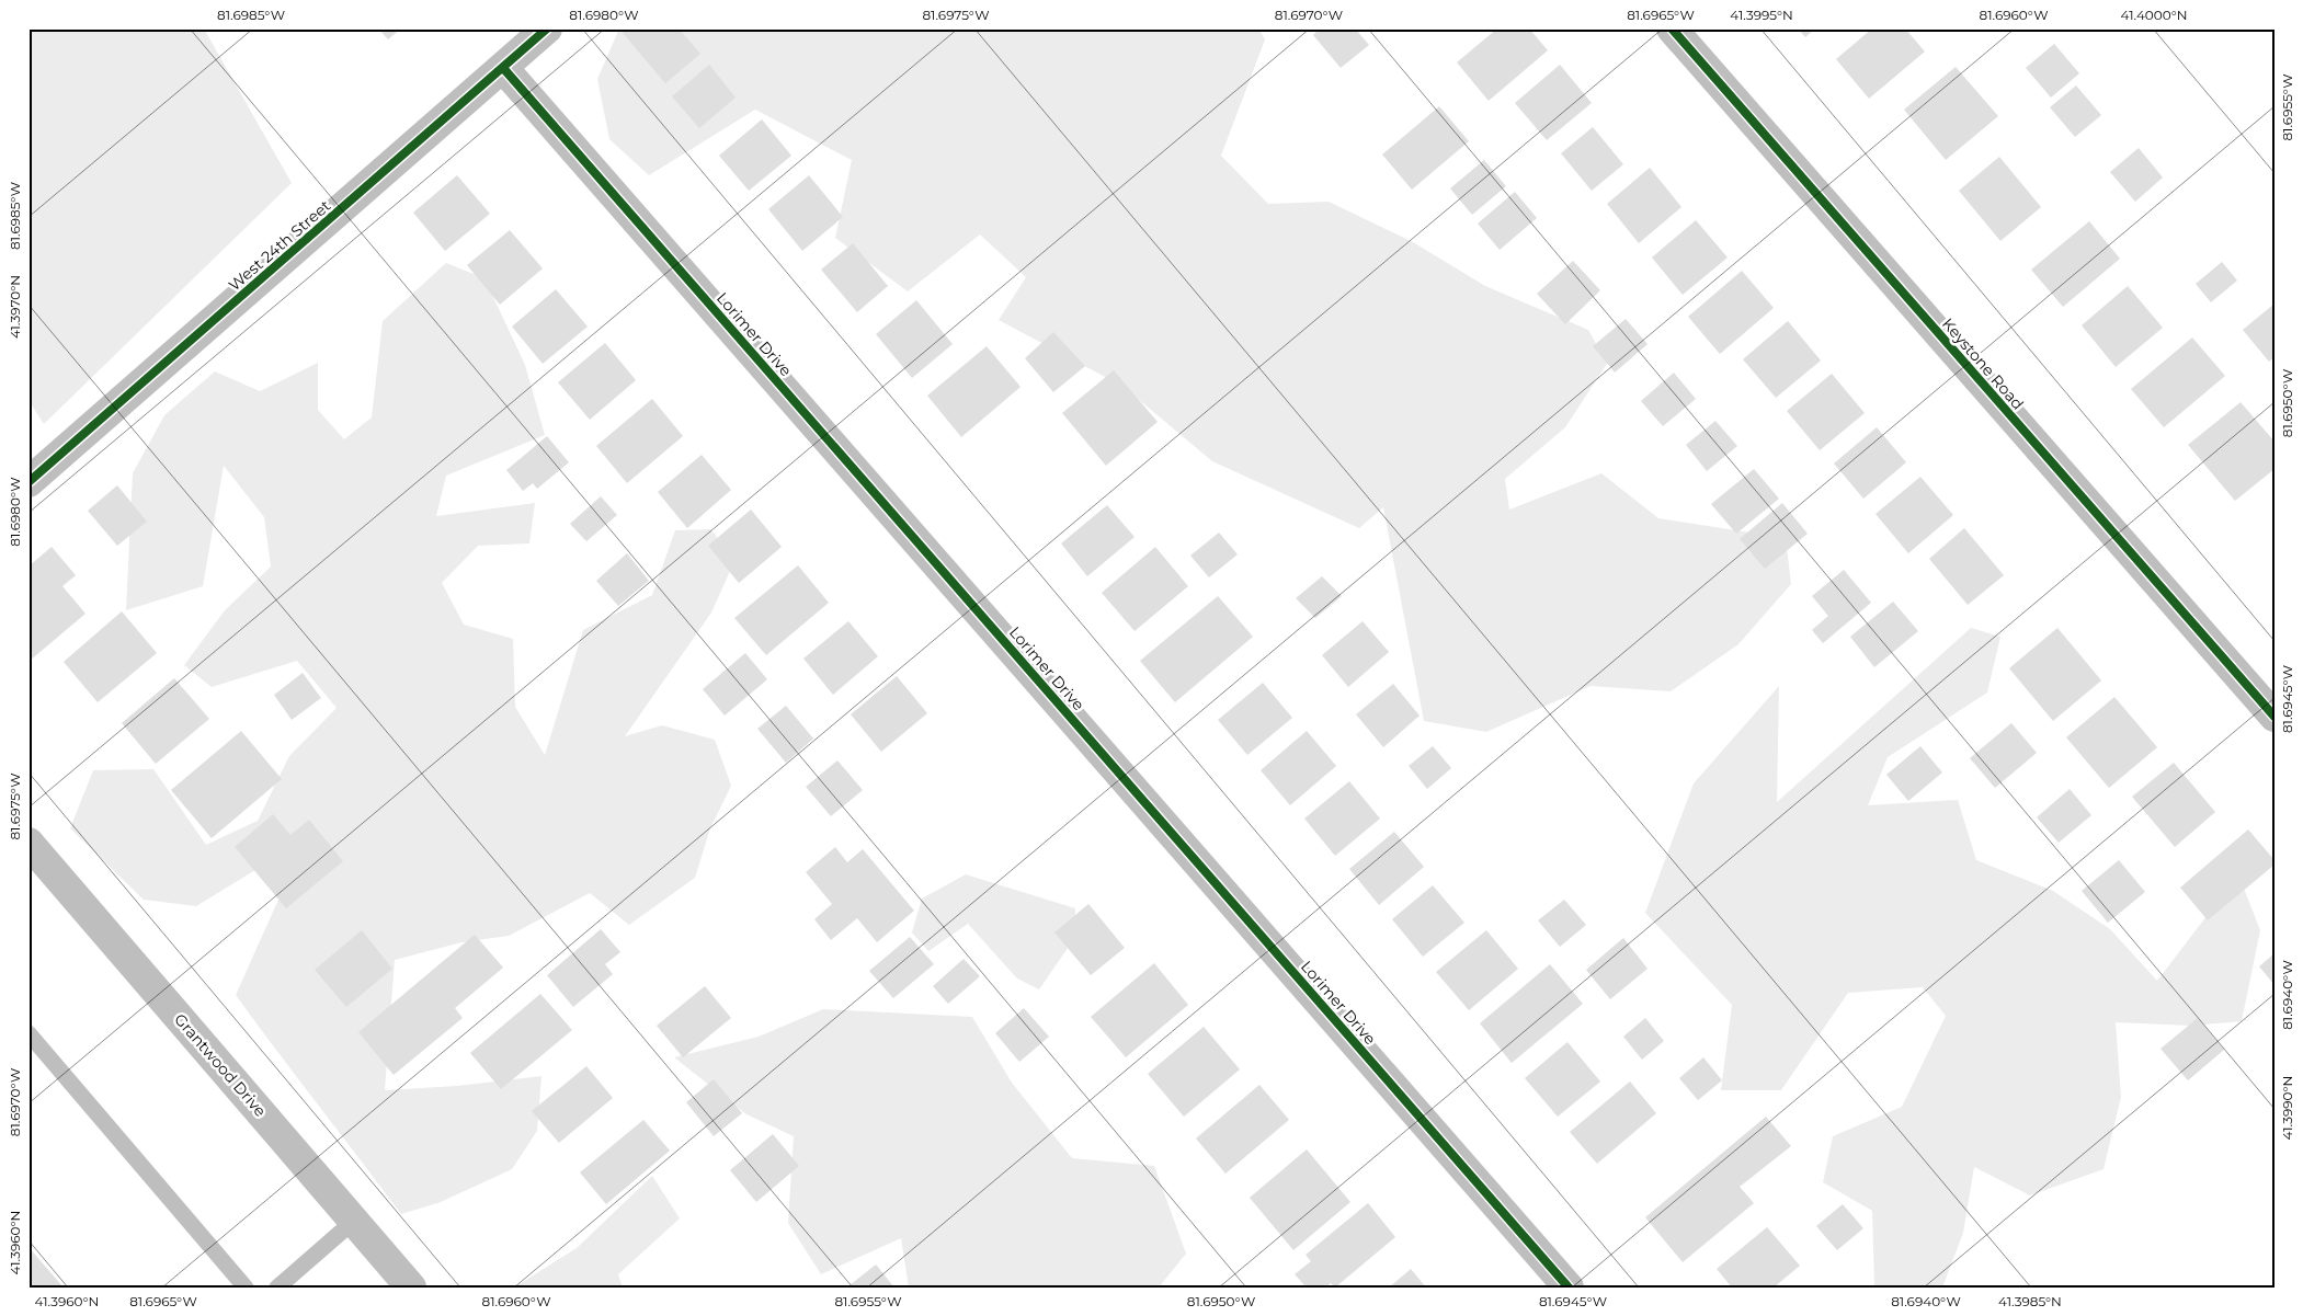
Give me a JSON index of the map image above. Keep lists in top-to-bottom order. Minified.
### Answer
{"streets":{"street":["West 24th Street","Lorimer Drive","Keystone Road","Grantwood Drive"]},"crossings":[["West 24th Street","Lorimer Drive"]],"coordinates":["81.6985°W","81.6980°W","81.6975°W","81.6970°W","81.6965°W","41.3995°N","81.6960°W","41.4000°N","81.6955°W","41.3970°N","81.6950°W","81.6945°W","81.6940°W","41.3990°N","41.3960°N","41.3985°N"]}
